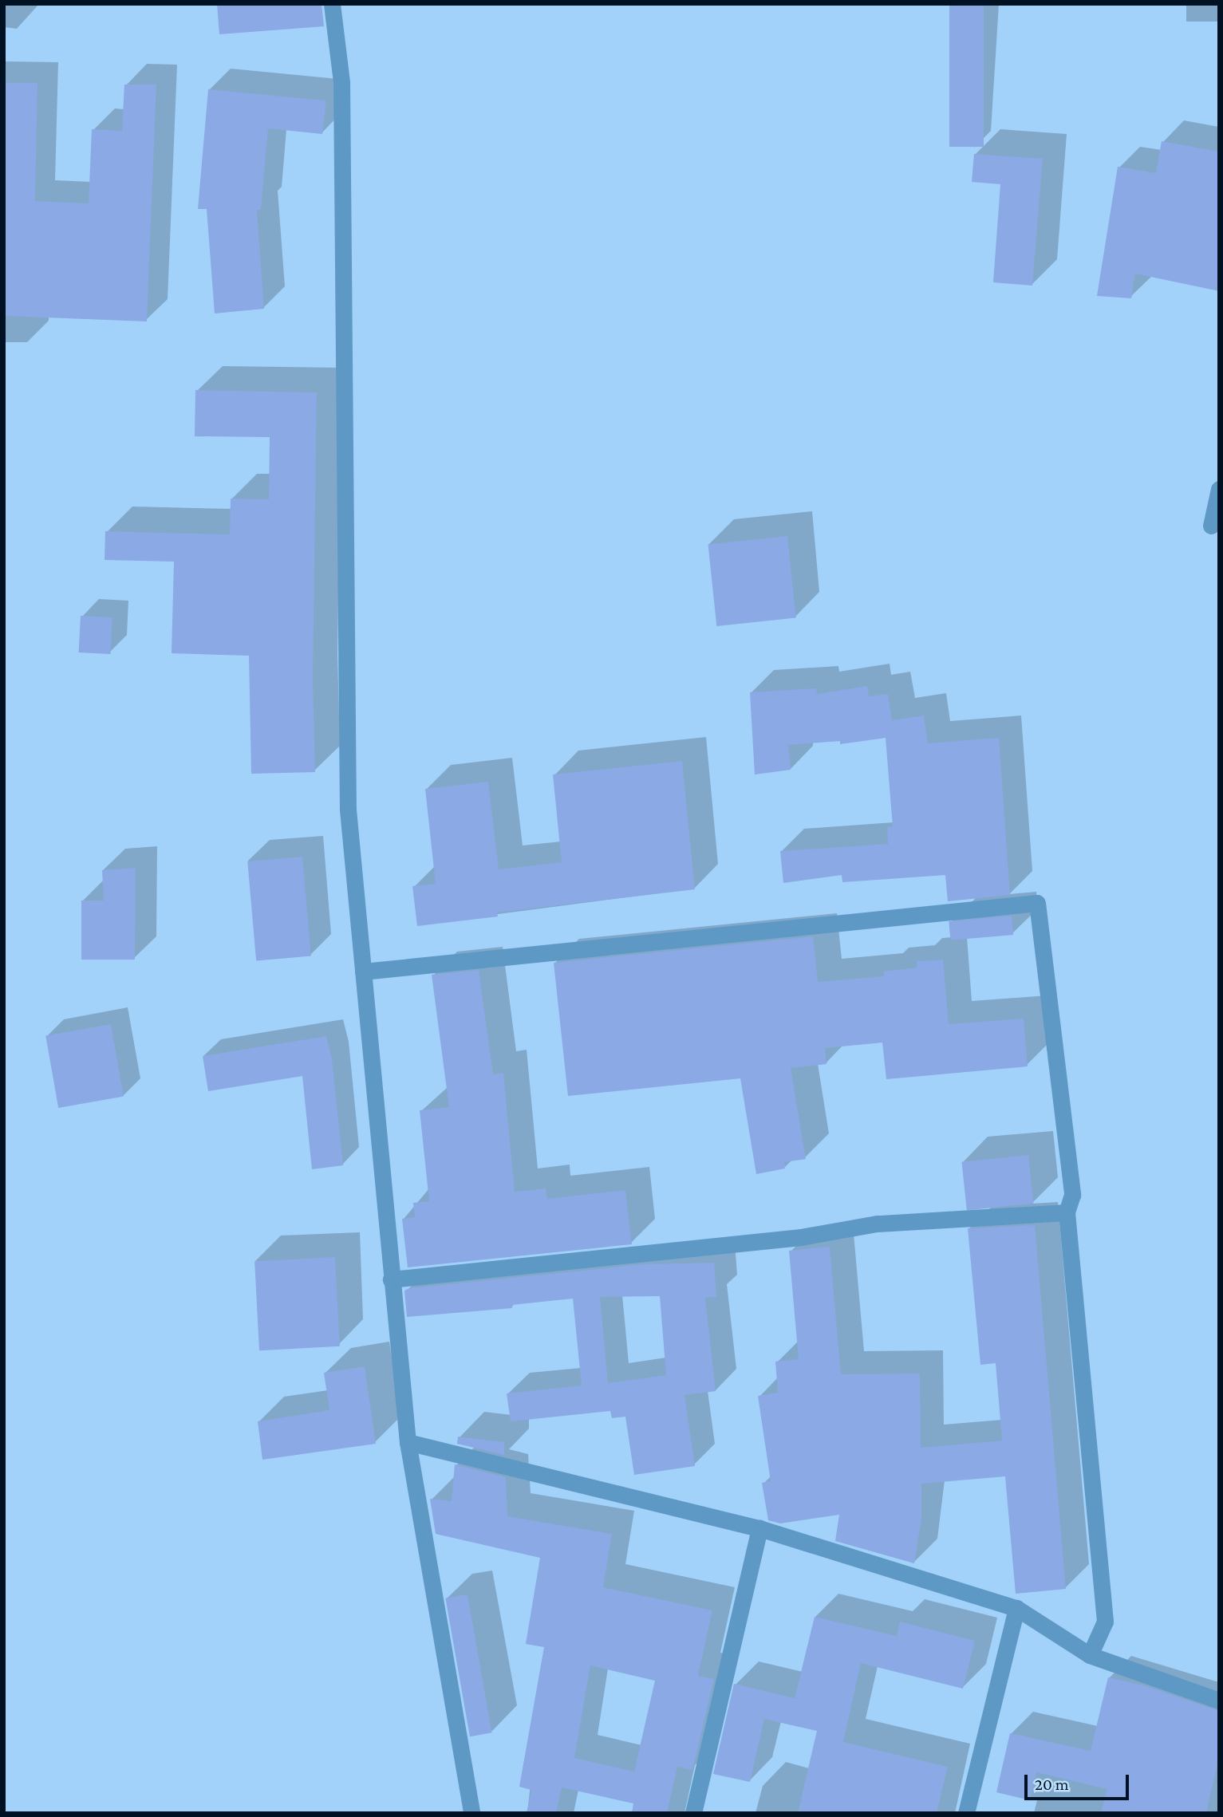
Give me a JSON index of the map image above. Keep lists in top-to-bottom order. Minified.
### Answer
{"scale_bar":"20 m"}
